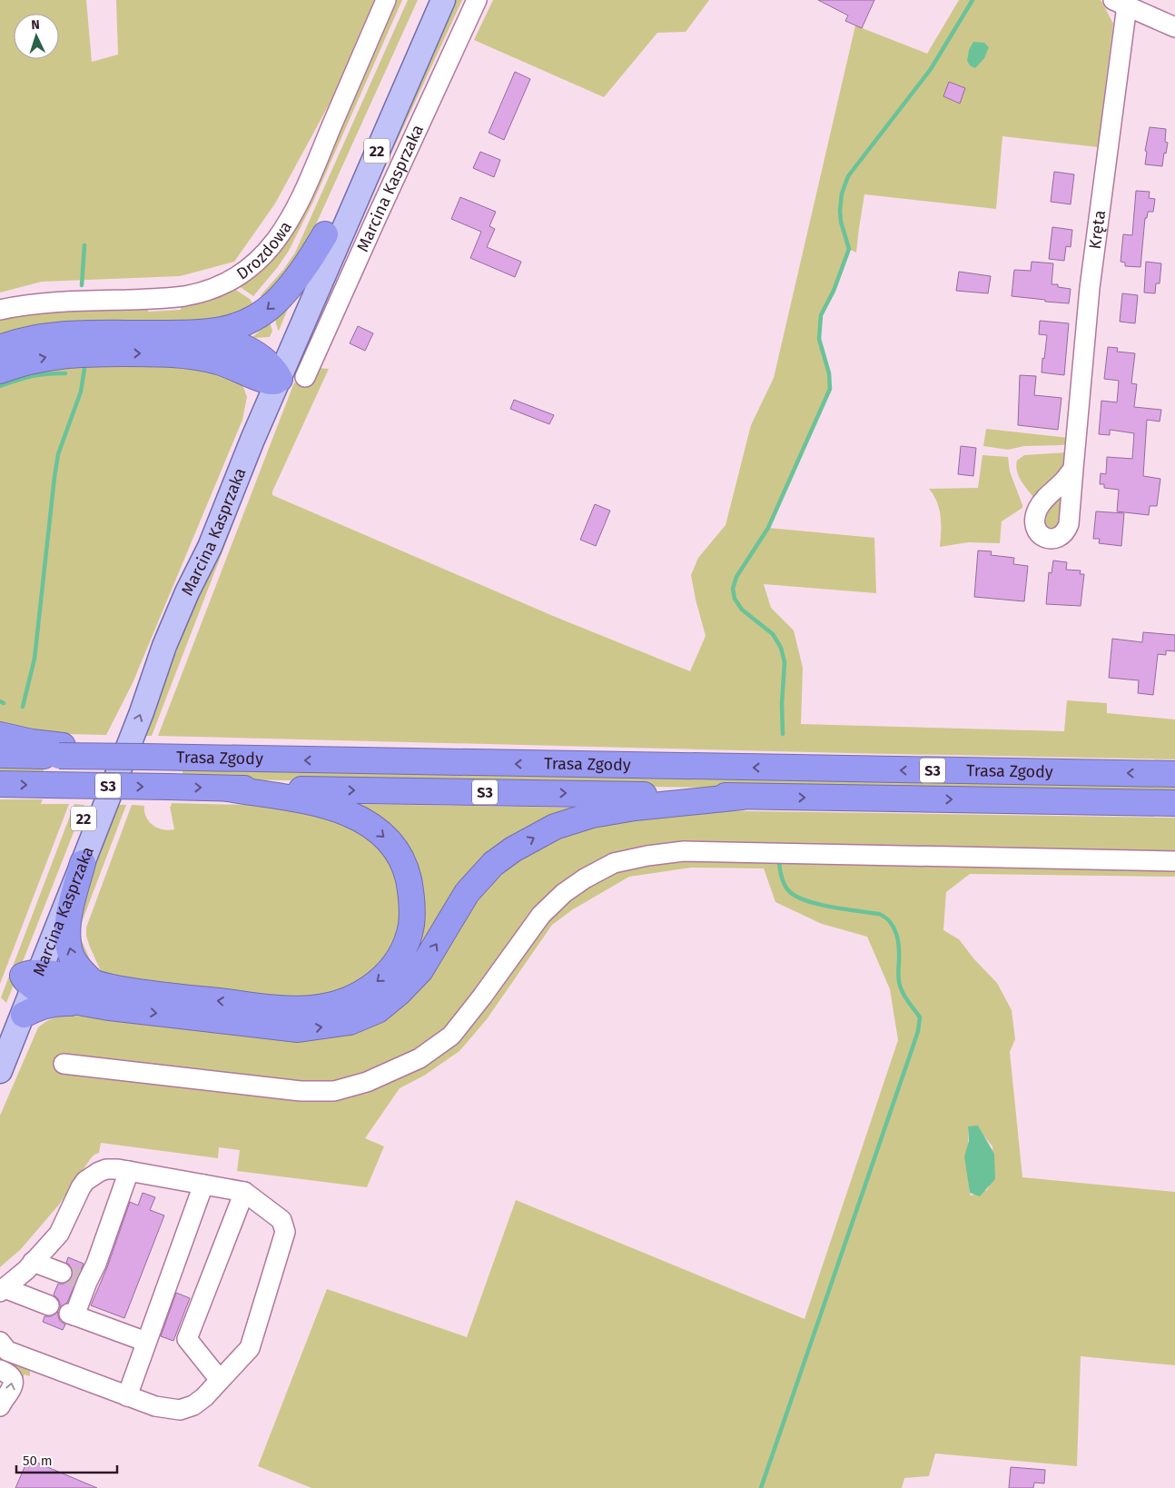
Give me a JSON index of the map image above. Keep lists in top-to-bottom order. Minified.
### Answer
{"streets":{"highway":["Trasa Zgody","S3"],"main road":["22","Marcina Kasprzaka"],"street":["Kręta","Drozdowa"]},"scale_bar":"50 m","north":"top"}
